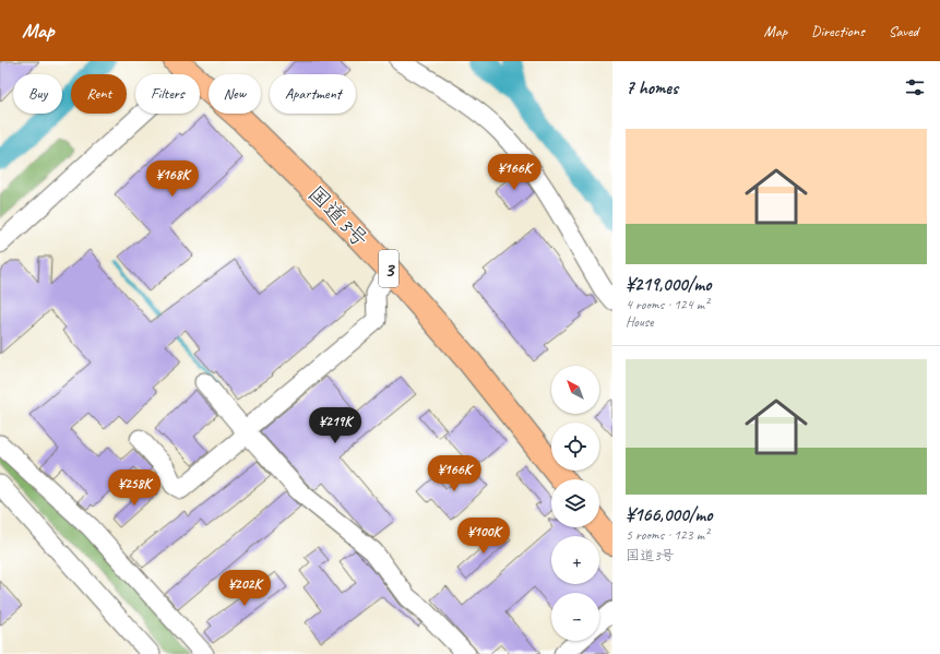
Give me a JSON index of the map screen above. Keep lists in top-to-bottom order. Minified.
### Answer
{"streets":{"highway":["国道3号","3"]},"north":"top left","page":{"header":"Map","nav":["Map","Directions","Saved"],"heading":"7 homes","chip":["Buy","Rent","Filters","New","Apartment"],"list":[{"name":"¥219,000/mo","note":"4 rooms · 124 m² · House"},{"name":"¥166,000/mo","note":"5 rooms · 123 m² · 国道3号"}],"price":["¥166K","¥168K","¥219K","¥166K","¥258K","¥100K","¥202K"],"map_buttons":["+","−"]}}
